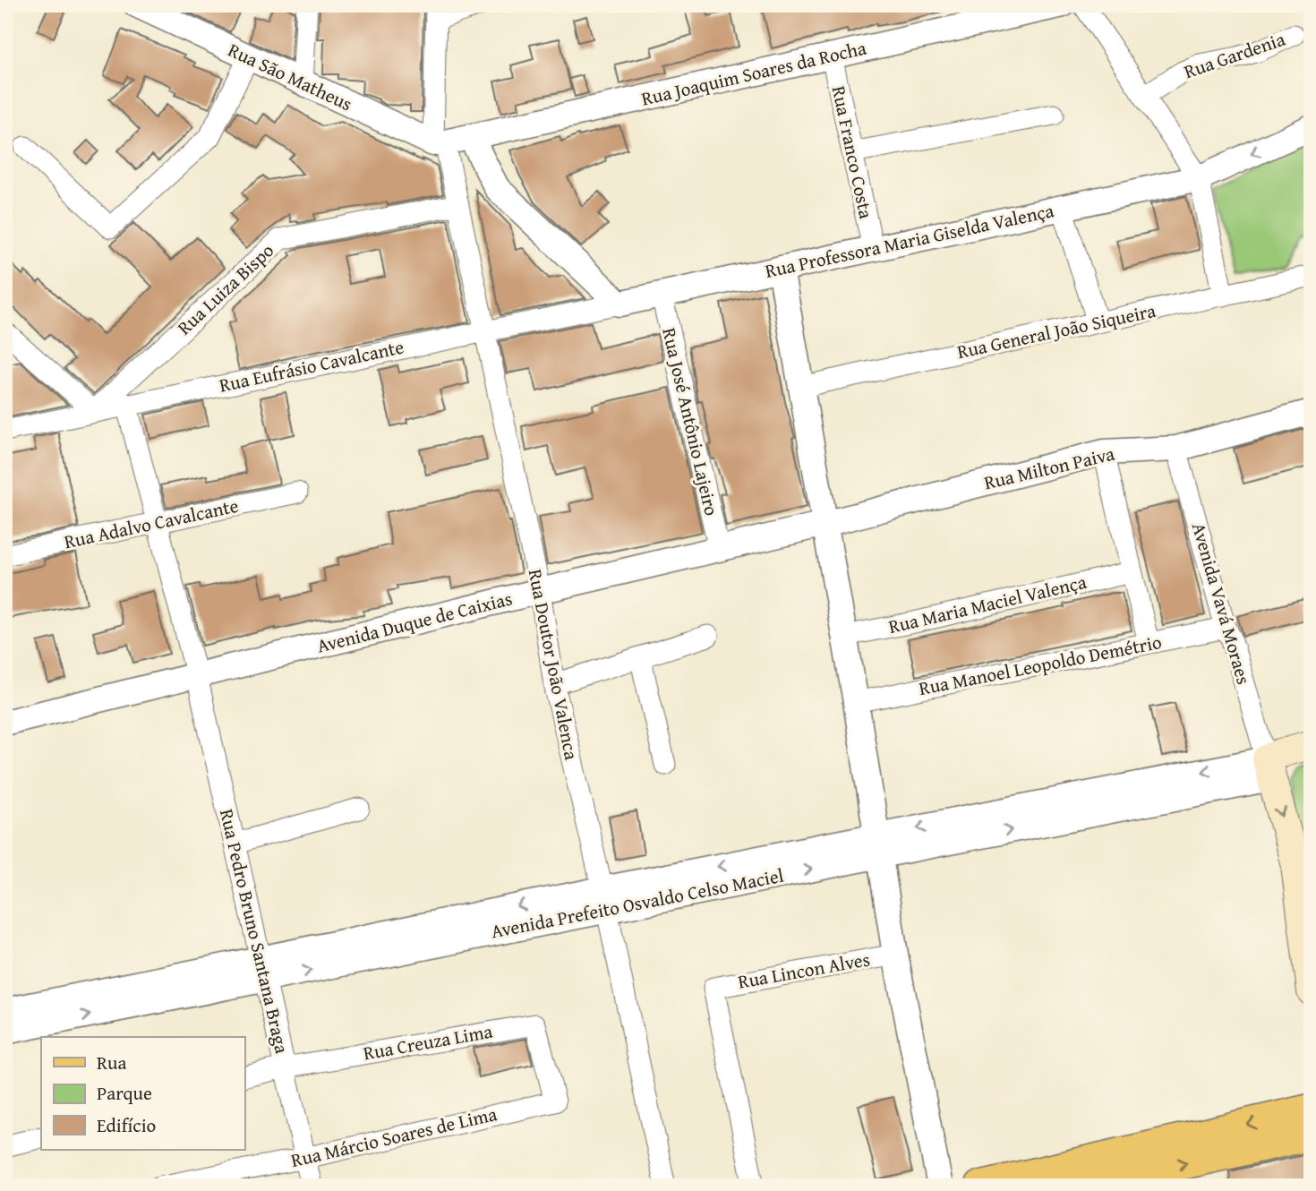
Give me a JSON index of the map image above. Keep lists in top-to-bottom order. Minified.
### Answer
{"streets":{"street":["Rua Gardenia","Rua Joaquim Soares da Rocha","Rua São Matheus","Rua Franco Costa","Rua Professora Maria Giselda Valença","Rua Luiza Bispo","Rua General João Siqueira","Rua Eufrásio Cavalcante","Rua José Antônio Lajeiro","Rua Milton Paiva","Rua Adalvo Cavalcante","Avenida Vavá Moraes","Rua Maria Maciel Valença","Avenida Duque de Caixias","Rua Doutor João Valenca","Rua Manoel Leopoldo Demétrio","Avenida Prefeito Osvaldo Celso Maciel","Rua Pedro Bruno Santana Braga","Rua Lincon Alves","Rua Creuza Lima","Rua Márcio Soares de Lima"]},"crossings":[["Rua Joaquim Soares da Rocha","Rua São Matheus"],["Rua Joaquim Soares da Rocha","Rua Franco Costa"],["Rua Joaquim Soares da Rocha","Rua Doutor João Valenca"],["Rua São Matheus","Rua Doutor João Valenca"],["Rua Franco Costa","Rua Professora Maria Giselda Valença"],["Rua Professora Maria Giselda Valença","Rua Eufrásio Cavalcante"],["Rua Professora Maria Giselda Valença","Rua José Antônio Lajeiro"],["Rua Luiza Bispo","Rua Eufrásio Cavalcante"],["Rua Luiza Bispo","Rua Doutor João Valenca"],["Rua Eufrásio Cavalcante","Rua Doutor João Valenca"],["Rua Eufrásio Cavalcante","Rua Pedro Bruno Santana Braga"],["Rua José Antônio Lajeiro","Avenida Duque de Caixias"],["Rua Milton Paiva","Avenida Vavá Moraes"],["Rua Milton Paiva","Avenida Duque de Caixias"],["Rua Adalvo Cavalcante","Rua Pedro Bruno Santana Braga"],["Avenida Vavá Moraes","Rua Manoel Leopoldo Demétrio"],["Avenida Vavá Moraes","Avenida Prefeito Osvaldo Celso Maciel"],["Avenida Duque de Caixias","Rua Doutor João Valenca"],["Avenida Duque de Caixias","Rua Pedro Bruno Santana Braga"],["Rua Doutor João Valenca","Avenida Prefeito Osvaldo Celso Maciel"],["Avenida Prefeito Osvaldo Celso Maciel","Rua Pedro Bruno Santana Braga"],["Rua Pedro Bruno Santana Braga","Rua Creuza Lima"],["Rua Pedro Bruno Santana Braga","Rua Márcio Soares de Lima"],["Rua Creuza Lima","Rua Márcio Soares de Lima"]],"legend":["Rua","Parque","Edifício"]}
